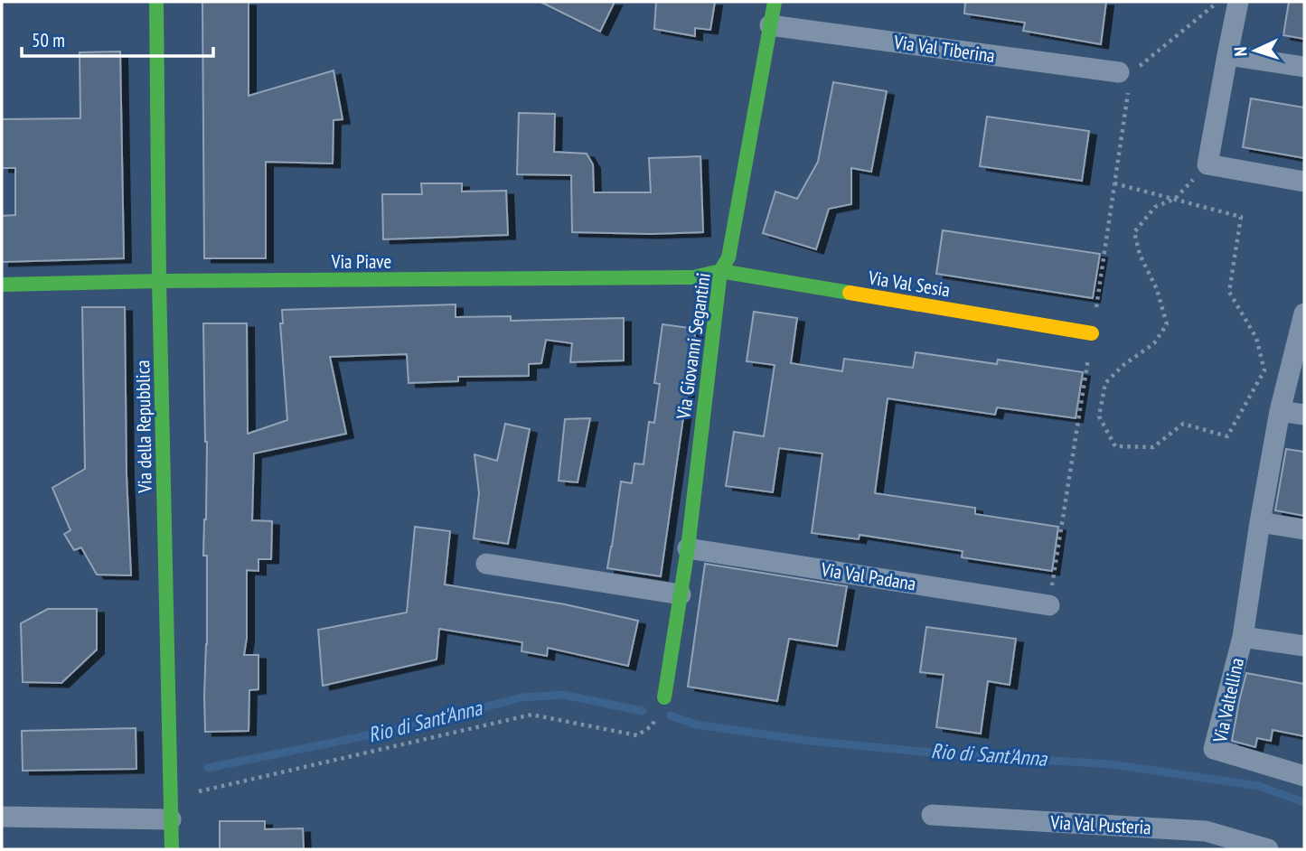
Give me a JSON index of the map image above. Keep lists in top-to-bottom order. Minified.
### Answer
{"streets":{"street":["Via Val Tiberina","Via Piave","Via Val Sesia","Via Giovanni Segantini","Via della Repubblica","Via Val Padana","Via Valtellina","Via Val Pusteria"]},"crossings":[["Via Val Tiberina","Via Giovanni Segantini"],["Via Piave","Via Val Sesia"],["Via Piave","Via Giovanni Segantini"],["Via Piave","Via della Repubblica"],["Via Val Sesia","Via Giovanni Segantini"],["Via Giovanni Segantini","Via Val Padana"]],"water":["Rio di Sant'Anna"],"scale_bar":"50 m","north":"left"}
